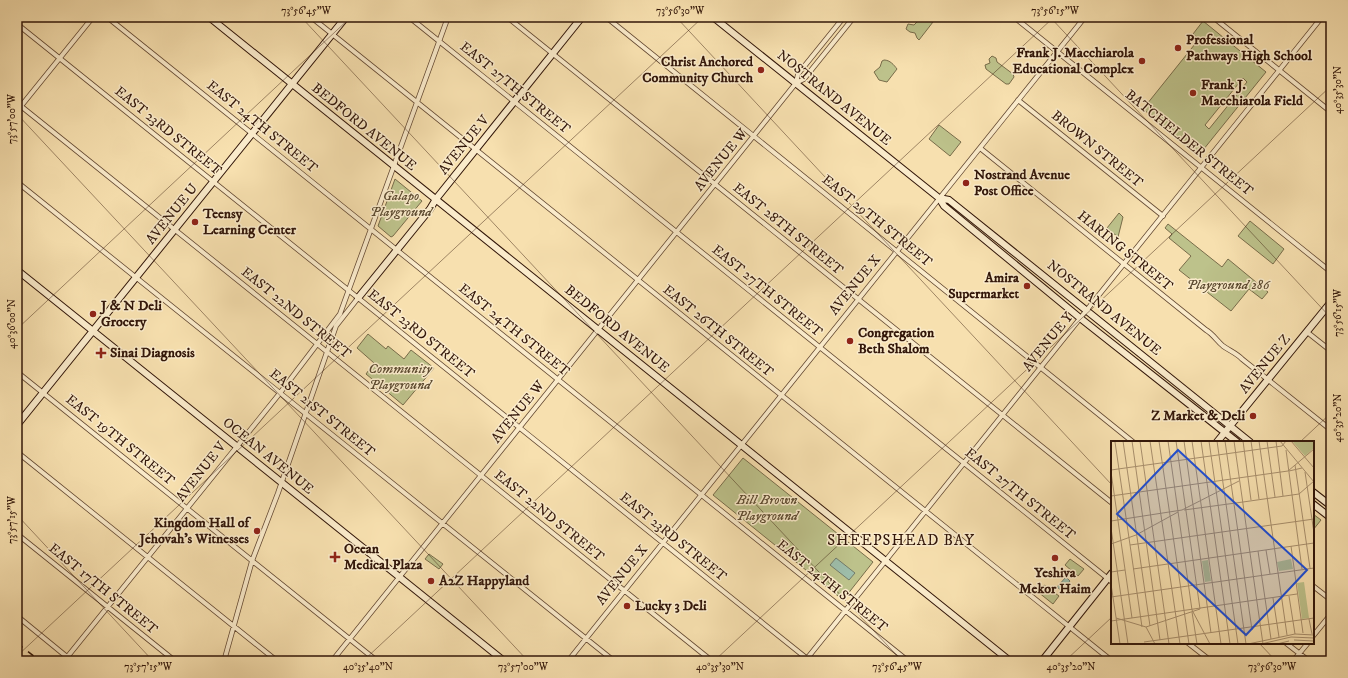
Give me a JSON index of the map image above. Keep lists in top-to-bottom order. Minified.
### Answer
{"streets":{"main road":["NOSTRAND AVENUE","BEDFORD AVENUE","AVENUE V","AVENUE U","AVENUE Z","OCEAN AVENUE"],"street":["EAST 27TH STREET","EAST 24TH STREET","EAST 23RD STREET","BATCHELDER STREET","BROWN STREET","AVENUE W","EAST 29TH STREET","EAST 28TH STREET","HARING STREET","AVENUE X","EAST 22ND STREET","EAST 26TH STREET","AVENUE Y","EAST 21ST STREET","EAST 19TH STREET","EAST 17TH STREET"]},"crossings":[["EAST 27TH STREET","AVENUE V"],["EAST 27TH STREET","AVENUE W"],["EAST 27TH STREET","AVENUE X"],["EAST 27TH STREET","AVENUE Y"],["NOSTRAND AVENUE","AVENUE W"],["NOSTRAND AVENUE","AVENUE X"],["NOSTRAND AVENUE","AVENUE Y"],["NOSTRAND AVENUE","AVENUE Z"],["EAST 24TH STREET","AVENUE V"],["EAST 24TH STREET","AVENUE W"],["EAST 24TH STREET","AVENUE U"],["EAST 24TH STREET","AVENUE X"],["EAST 24TH STREET","AVENUE Y"],["BEDFORD AVENUE","AVENUE V"],["BEDFORD AVENUE","AVENUE W"],["BEDFORD AVENUE","AVENUE U"],["BEDFORD AVENUE","AVENUE X"],["BEDFORD AVENUE","AVENUE Y"],["EAST 23RD STREET","AVENUE V"],["EAST 23RD STREET","AVENUE W"],["EAST 23RD STREET","AVENUE U"],["EAST 23RD STREET","AVENUE X"],["EAST 23RD STREET","AVENUE Y"],["BATCHELDER STREET","AVENUE X"],["BATCHELDER STREET","AVENUE Y"],["AVENUE V","EAST 28TH STREET"],["AVENUE V","EAST 22ND STREET"],["AVENUE V","EAST 26TH STREET"],["AVENUE V","EAST 21ST STREET"],["AVENUE V","EAST 19TH STREET"],["AVENUE V","OCEAN AVENUE"],["AVENUE V","EAST 17TH STREET"],["BROWN STREET","AVENUE X"],["BROWN STREET","AVENUE Y"],["AVENUE W","EAST 29TH STREET"],["AVENUE W","EAST 28TH STREET"],["AVENUE W","EAST 22ND STREET"],["AVENUE W","EAST 26TH STREET"],["AVENUE W","EAST 21ST STREET"],["AVENUE W","EAST 19TH STREET"],["AVENUE W","OCEAN AVENUE"],["AVENUE U","EAST 22ND STREET"],["AVENUE U","EAST 26TH STREET"],["AVENUE U","EAST 21ST STREET"],["AVENUE U","EAST 19TH STREET"],["AVENUE U","OCEAN AVENUE"],["EAST 29TH STREET","AVENUE X"],["EAST 29TH STREET","AVENUE Y"],["EAST 28TH STREET","AVENUE X"],["EAST 28TH STREET","AVENUE Y"],["HARING STREET","AVENUE X"],["HARING STREET","AVENUE Y"],["HARING STREET","AVENUE Z"],["AVENUE X","EAST 22ND STREET"],["AVENUE X","EAST 26TH STREET"],["AVENUE X","EAST 21ST STREET"],["EAST 26TH STREET","AVENUE Y"]],"districts":["SHEEPSHEAD BAY"],"parks":["Galapo Playground","Playground 286","Community Playground","Bill Brown Playground"],"places":{"other":["Professional Pathways High School","Frank J. Macchiarola Educational Complex","Christ Anchored Community Church","Frank J. Macchiarola Field","Nostrand Avenue Post Office","Teensy Learning Center","Amira Supermarket","J & N Deli Grocery","Congregation Beth Shalom","Z Market & Deli","Kingdom Hall of Jehovah's Witnesses","Yeshiva Mekor Haim","A2Z Happyland","Lucky 3 Deli"],"health":["Sinai Diagnosis","Ocean Medical Plaza"]},"coordinates":["73°56'45\"W","73°56'30\"W","73°56'15\"W","40°35'30\"N","73°57'00\"W","40°36'00\"N","40°35'20\"N","73°57'15\"W","40°35'40\"N"]}
